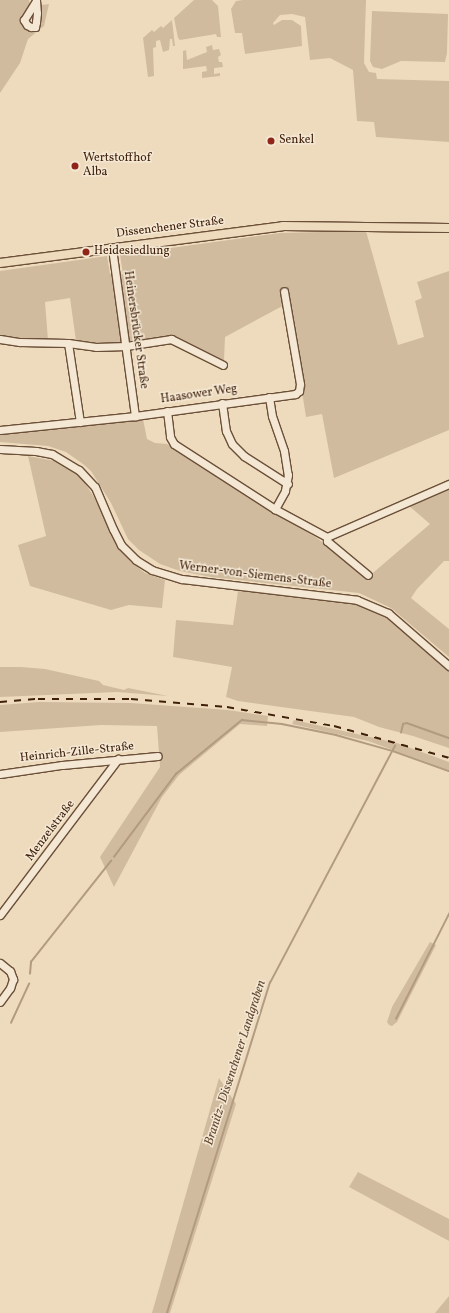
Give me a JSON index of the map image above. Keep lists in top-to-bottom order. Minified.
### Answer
{"streets":{"main road":["Dissenchener Straße"],"street":["Heinersbrücker Straße","Haasower Weg","Werner-von-Siemens-Straße","Heinrich-Zille-Straße","Menzelstraße"]},"crossings":[["Dissenchener Straße","Heinersbrücker Straße"],["Heinersbrücker Straße","Haasower Weg"],["Heinrich-Zille-Straße","Menzelstraße"]],"water":["Branitz- Dissenchener Landgraben"],"places":["Senkel","Wertstoffhof Alba","Heidesiedlung"]}
